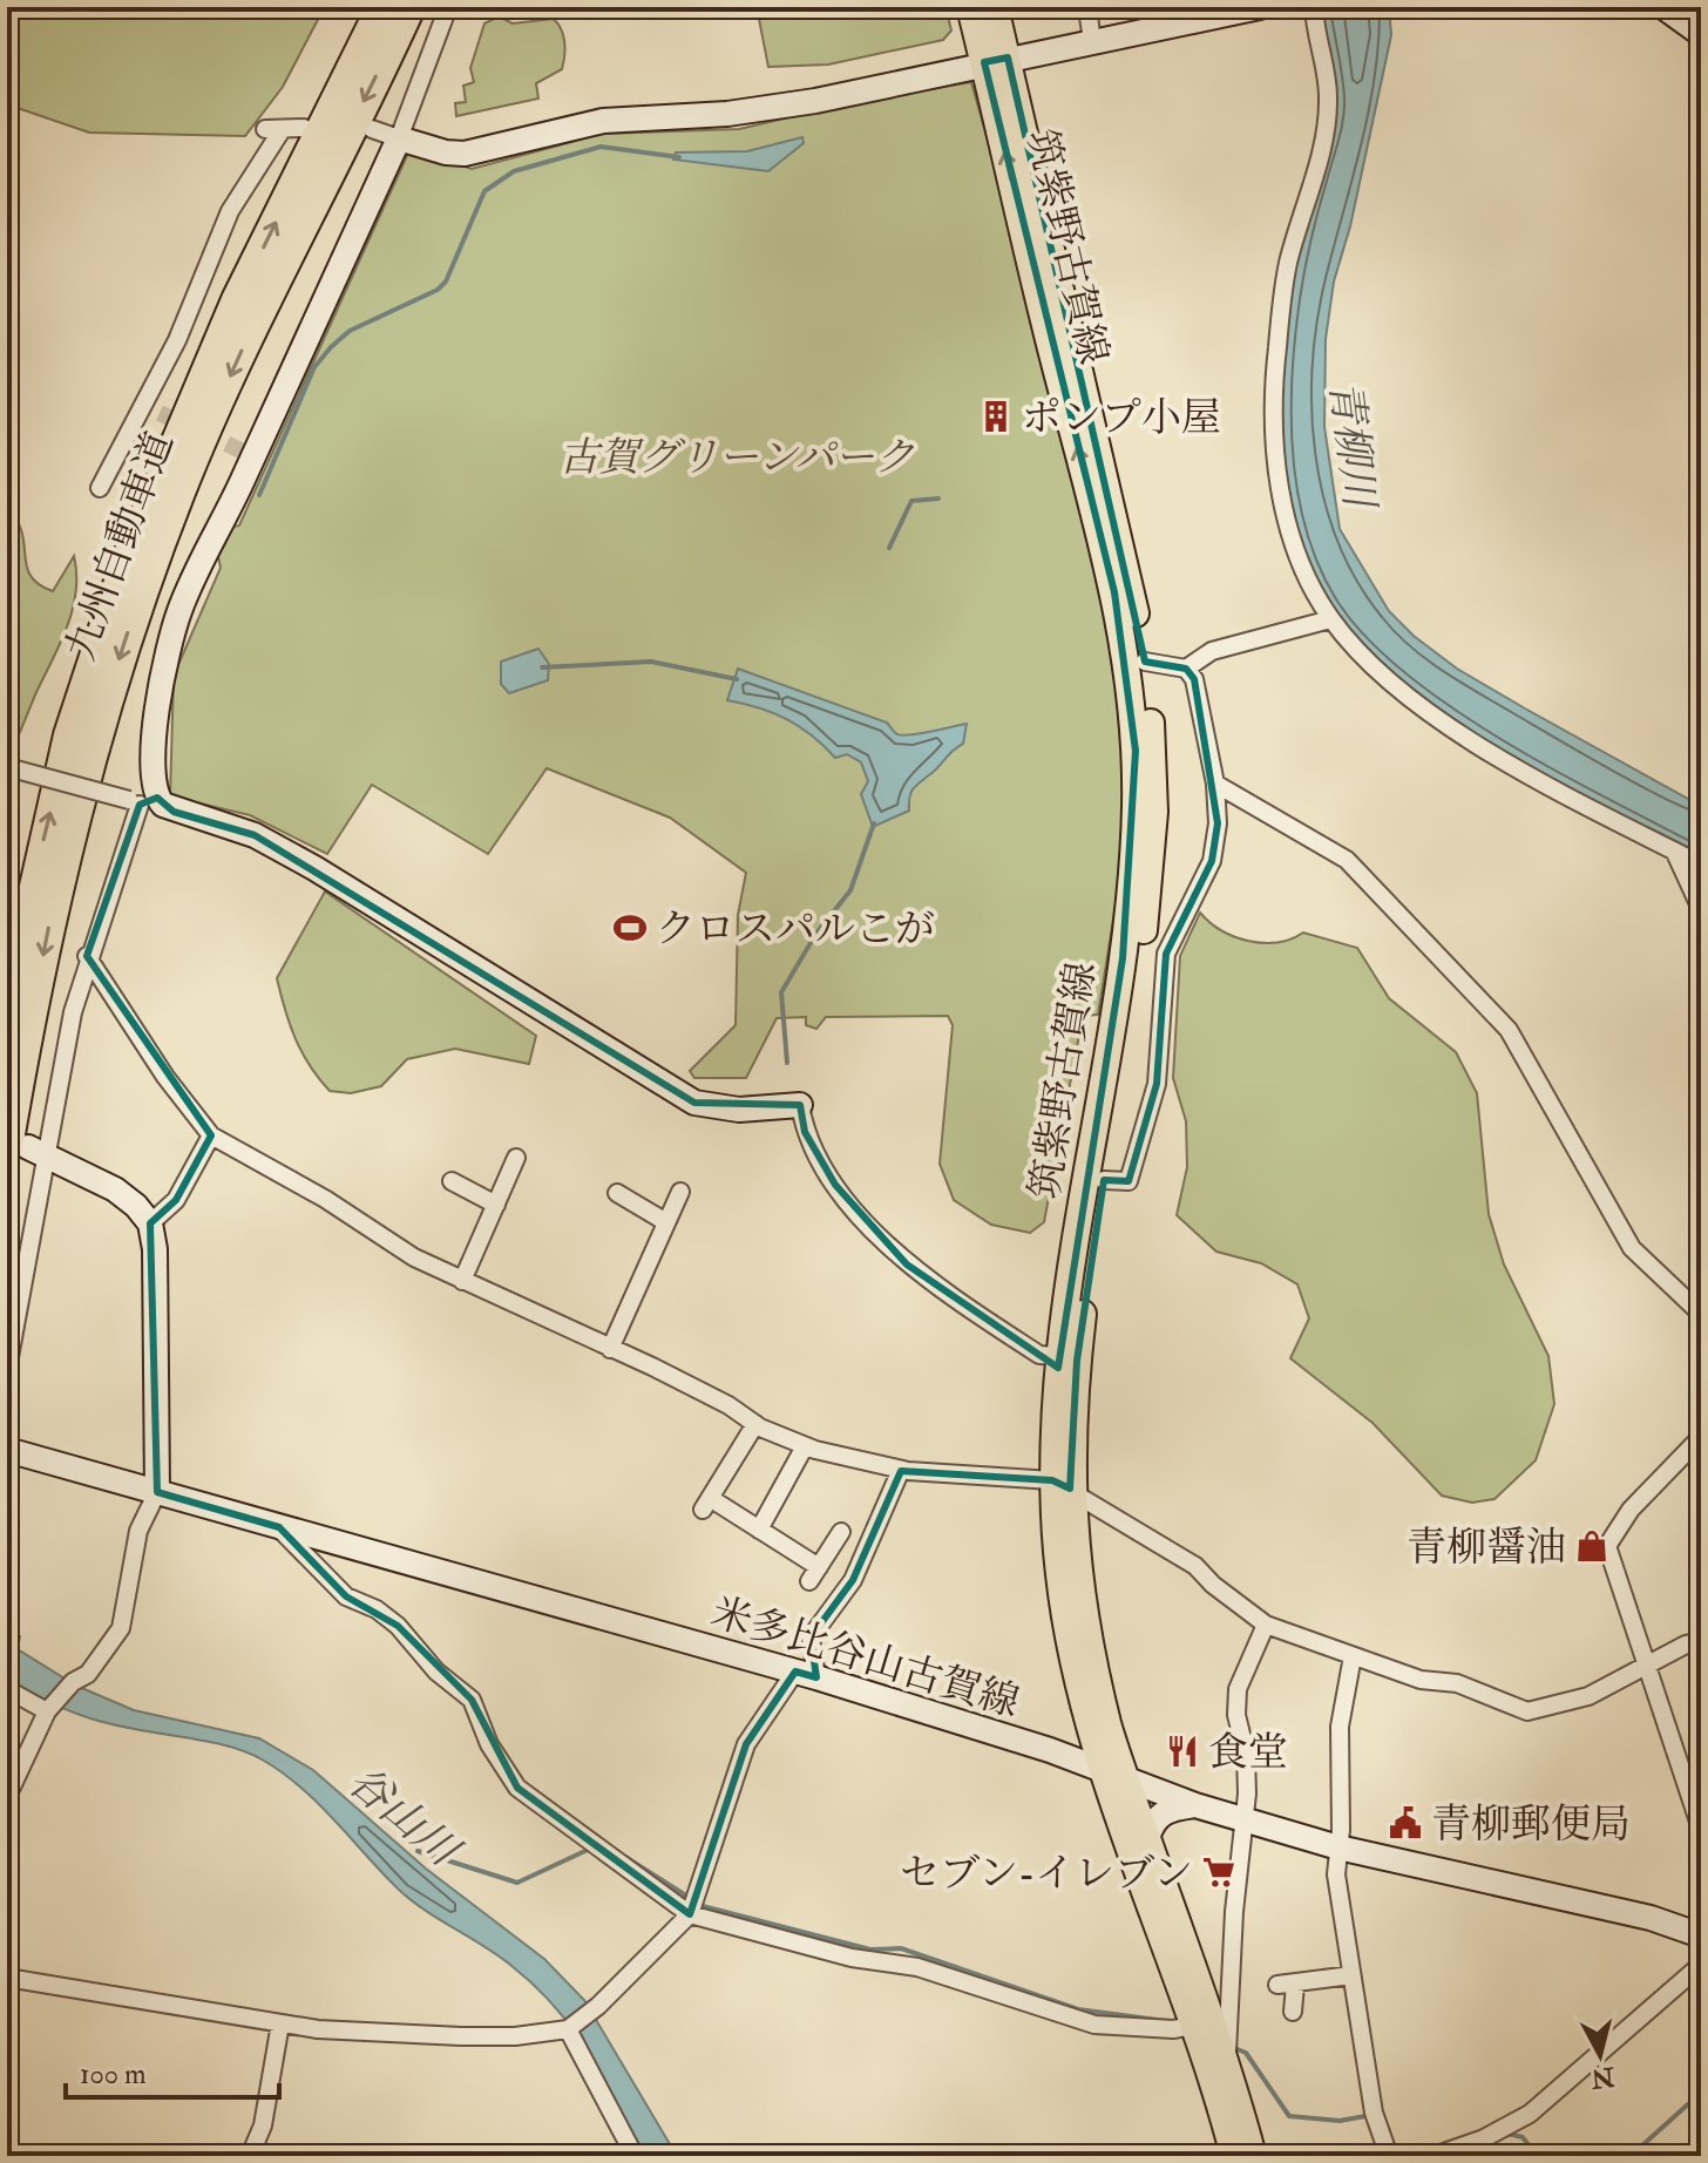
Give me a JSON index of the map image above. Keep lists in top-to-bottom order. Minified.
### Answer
{"streets":{"highway":["九州自動車道"],"main road":["筑紫野古賀線"],"street":["米多比谷山古賀線"]},"crossings":[["筑紫野古賀線","米多比谷山古賀線"]],"water":["青柳川","谷山川"],"parks":["古賀グリーンパーク"],"places":{"building":["ポンプ小屋"],"sports":["クロスパルこが"],"shop":["青柳醤油"],"restaurant":["食堂"],"public building":["青柳郵便局"],"supermarket":["セブン-イレブン"]},"scale_bar":"100 m","north":"bottom"}
